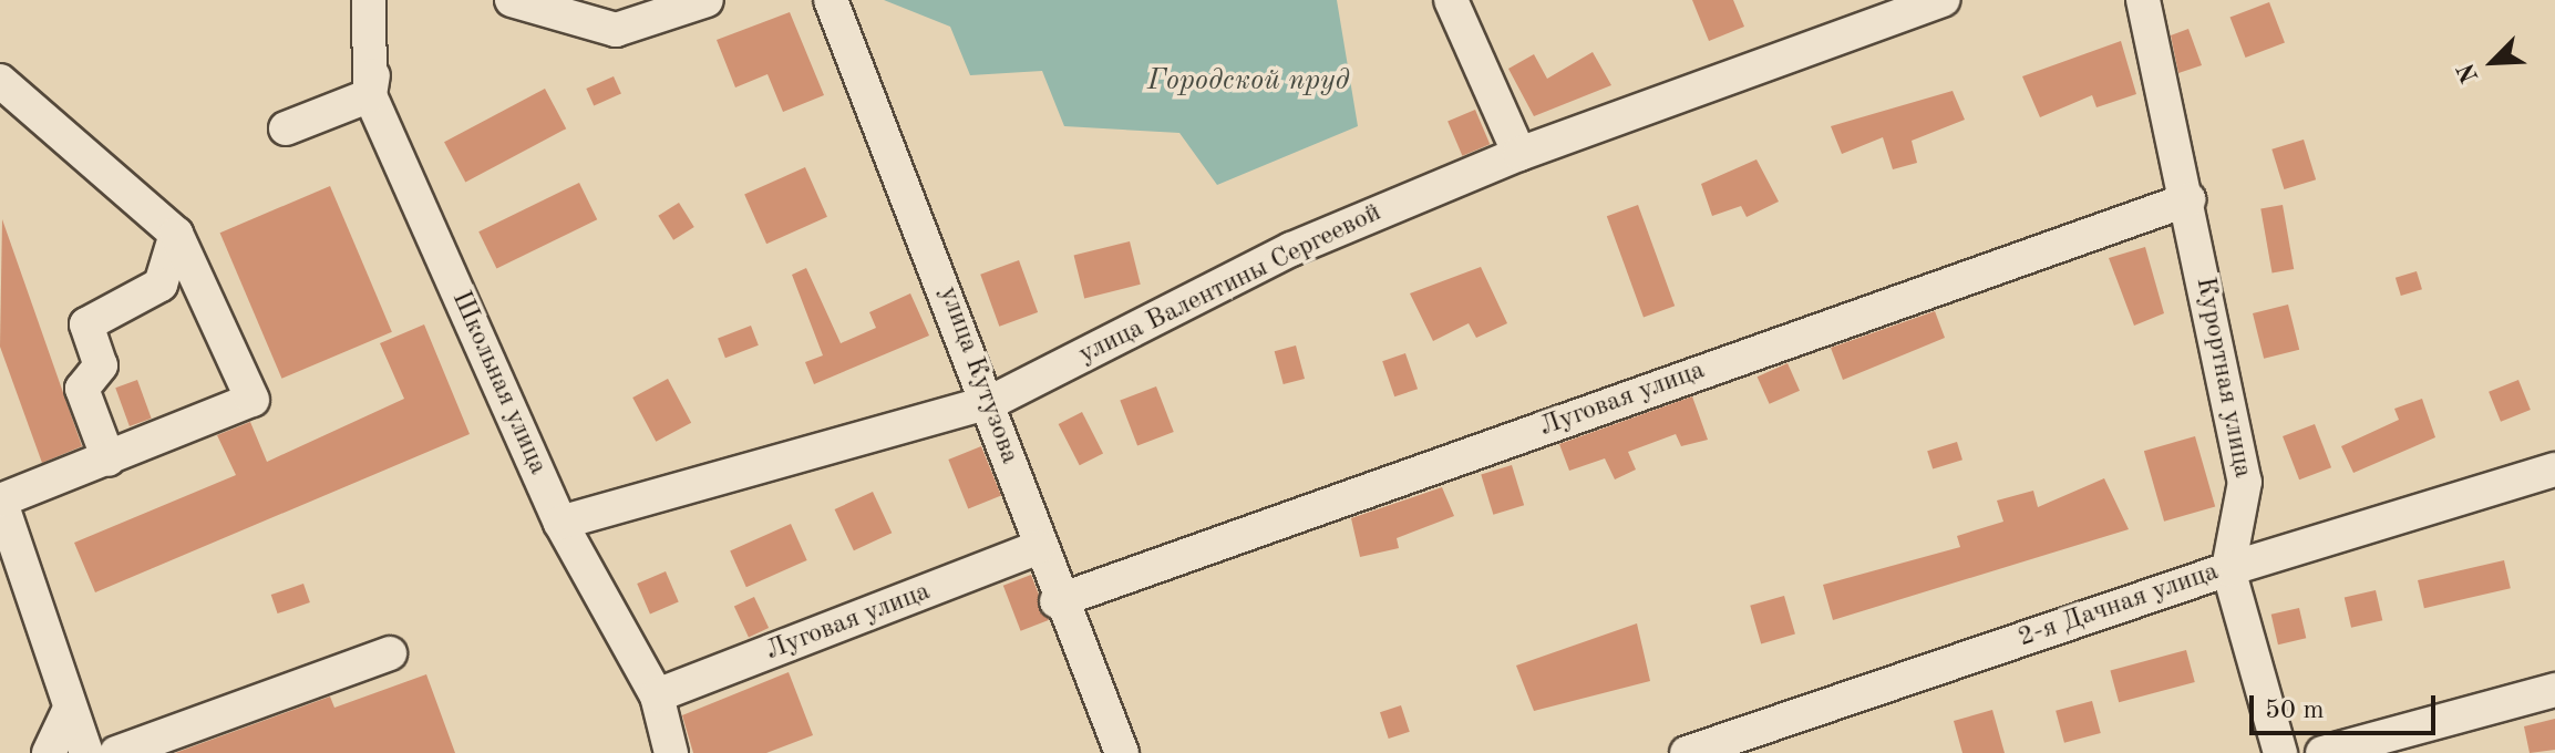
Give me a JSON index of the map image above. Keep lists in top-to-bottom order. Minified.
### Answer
{"streets":{"street":["улица Валентины Сергеевой","улица Кутузова","Курортная улица","Школьная улица","Луговая улица","2-я Дачная улица"]},"crossings":[["улица Валентины Сергеевой","улица Кутузова"],["улица Валентины Сергеевой","Школьная улица"],["улица Кутузова","Луговая улица"],["Курортная улица","Луговая улица"],["Курортная улица","2-я Дачная улица"],["Школьная улица","Луговая улица"]],"water":["Городской пруд"],"scale_bar":"50 m","north":"bottom left"}
